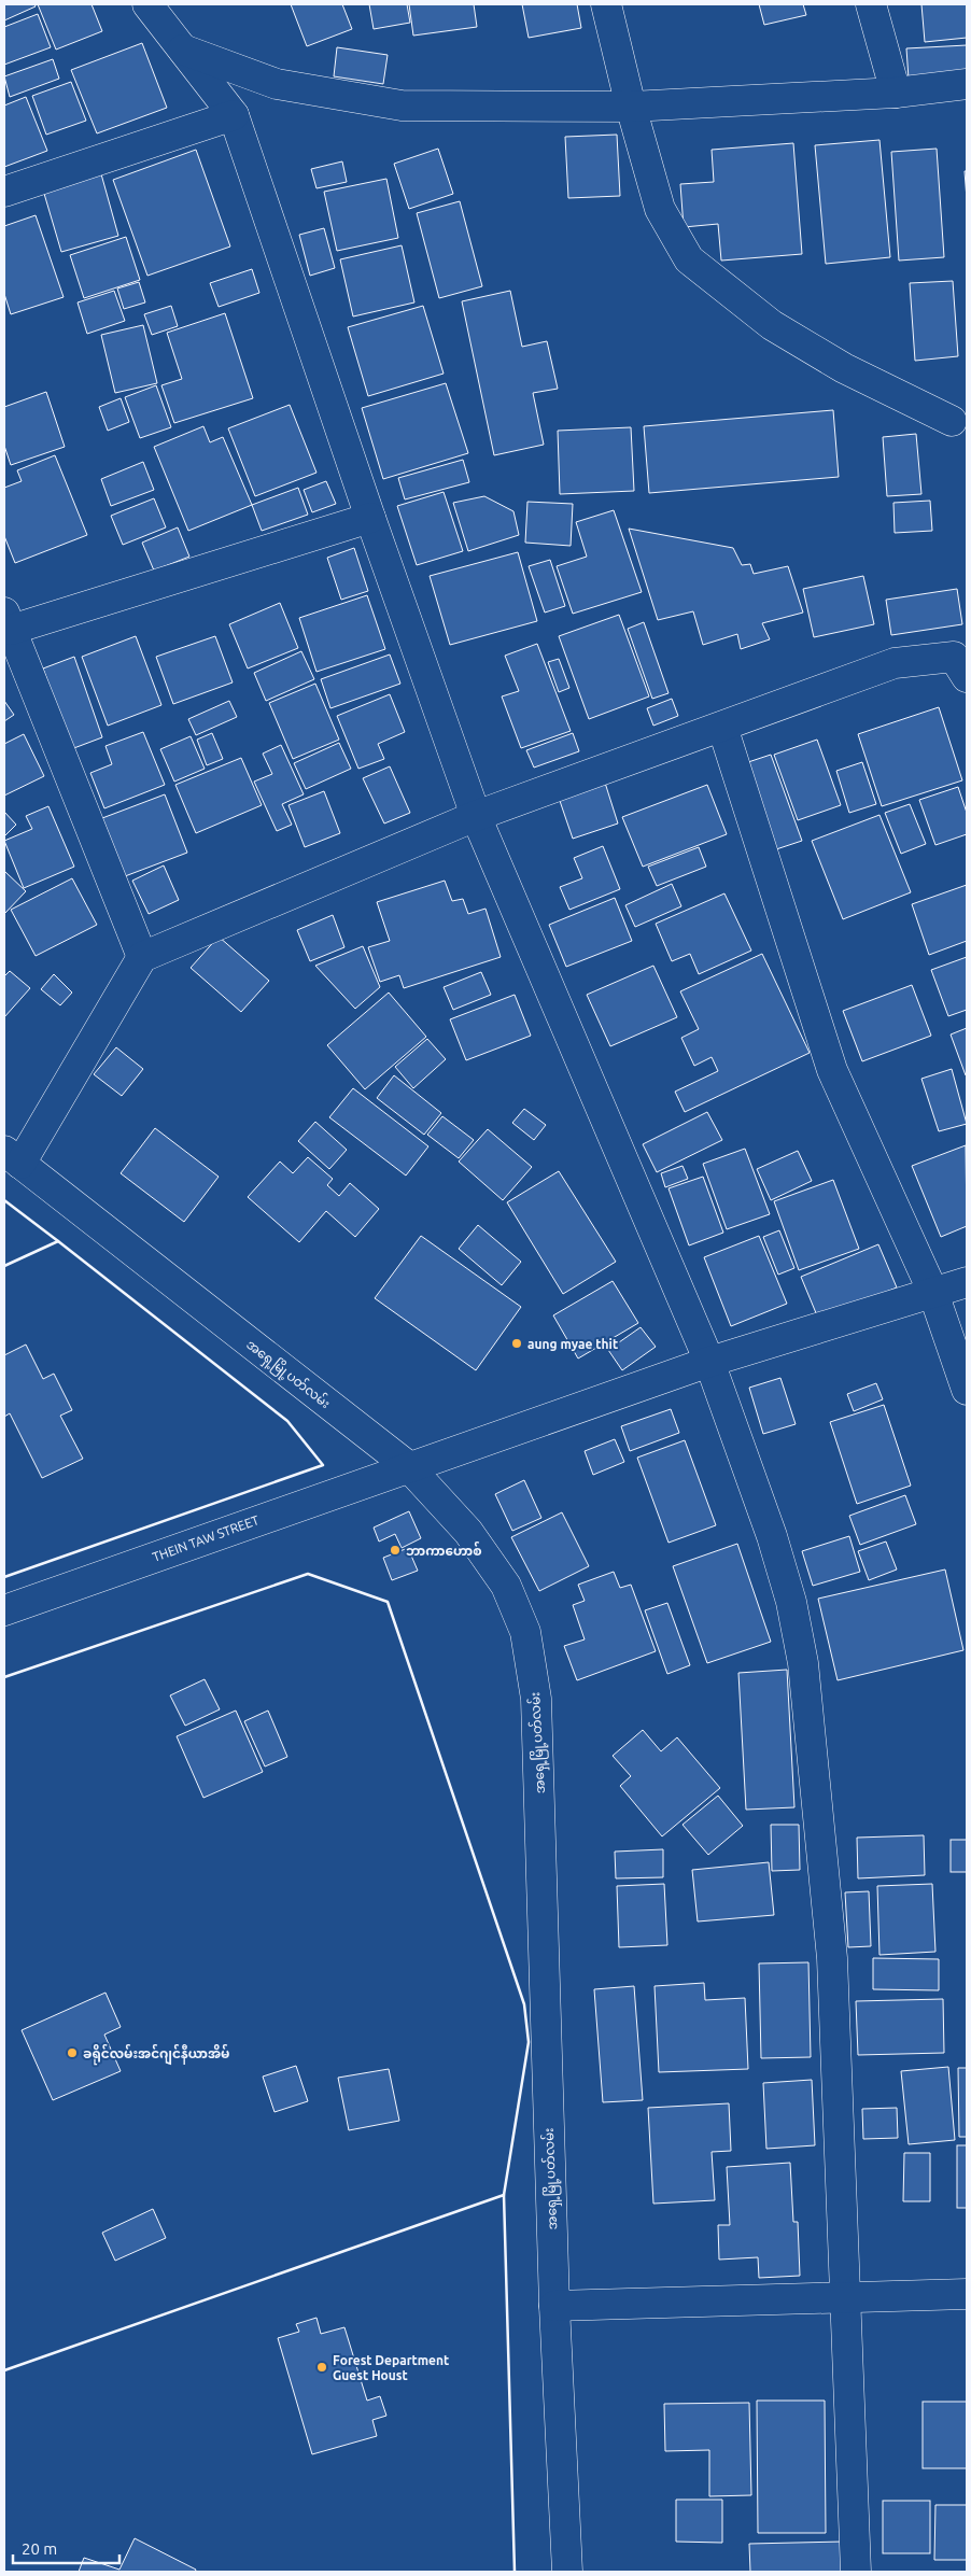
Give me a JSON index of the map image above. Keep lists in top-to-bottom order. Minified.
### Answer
{"streets":{"street":["အရှေ့မြို့ပတ်လမ်း","THEIN TAW STREET"]},"crossings":[["အရှေ့မြို့ပတ်လမ်း","THEIN TAW STREET"]],"places":["aung myae thit","ဘာကာဟောစ်","ခရိုင်လမ်းအင်ဂျင်နီယာအိမ်","Forest Department Guest Houst"],"scale_bar":"20 m"}
